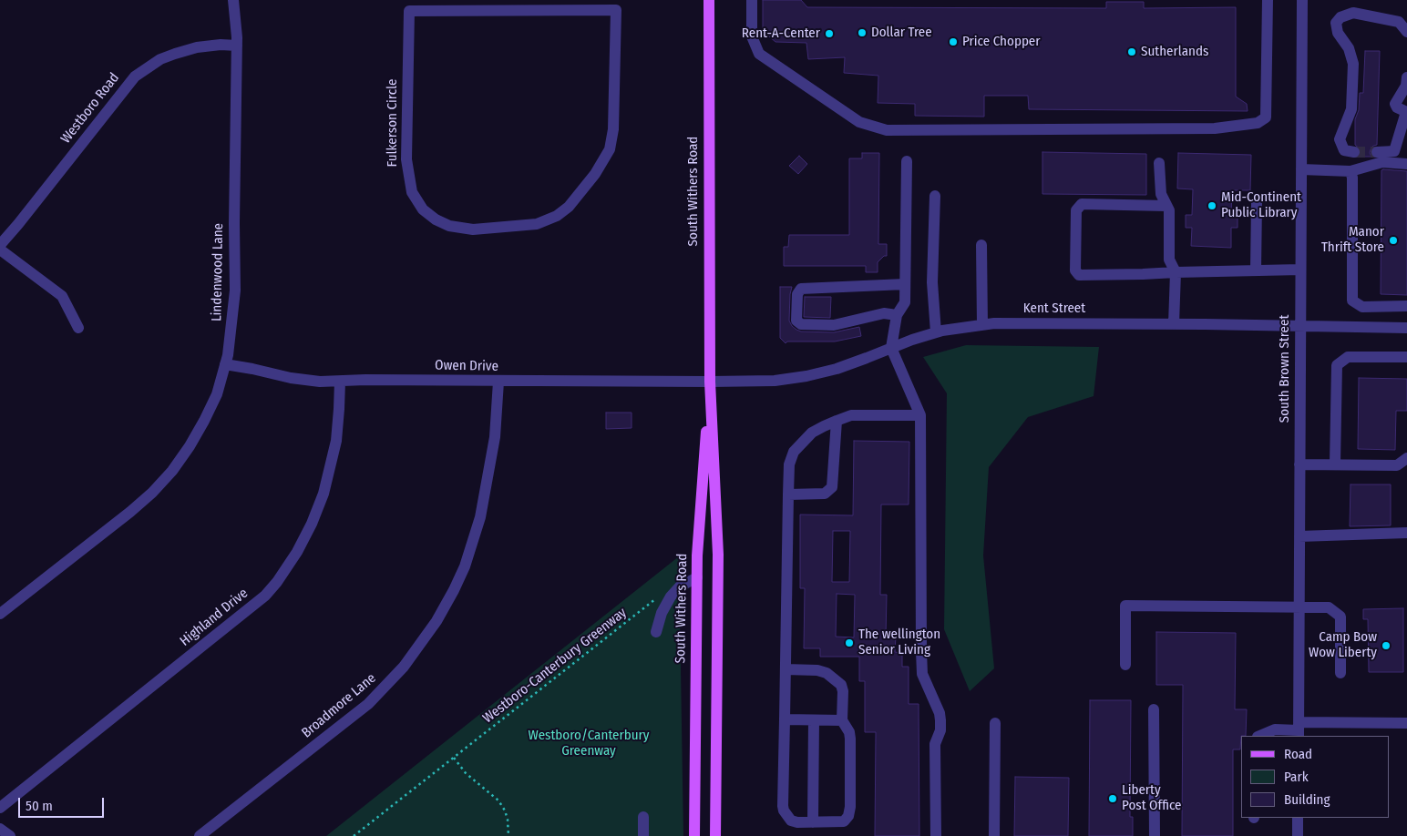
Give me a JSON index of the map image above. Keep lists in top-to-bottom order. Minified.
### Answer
{"streets":{"main road":["South Withers Road"],"street":["Westboro Road","Fulkerson Circle","Lindenwood Lane","Kent Street","Owen Drive","South Brown Street","Highland Drive","Broadmore Lane"],"path":["Westboro-Canterbury Greenway"]},"crossings":[["Westboro Road","Lindenwood Lane"],["South Withers Road","Kent Street"],["South Withers Road","Owen Drive"],["Lindenwood Lane","Owen Drive"],["Kent Street","Owen Drive"],["Kent Street","South Brown Street"],["Owen Drive","Highland Drive"],["Owen Drive","Broadmore Lane"]],"parks":["Westboro/Canterbury Greenway"],"places":["Dollar Tree","Rent-A-Center","Price Chopper","Sutherlands","Mid-Continent Public Library","Manor Thrift Store","The wellington Senior Living","Camp Bow Wow Liberty","Liberty Post Office"],"legend":["Road","Park","Building"],"scale_bar":"50 m"}
